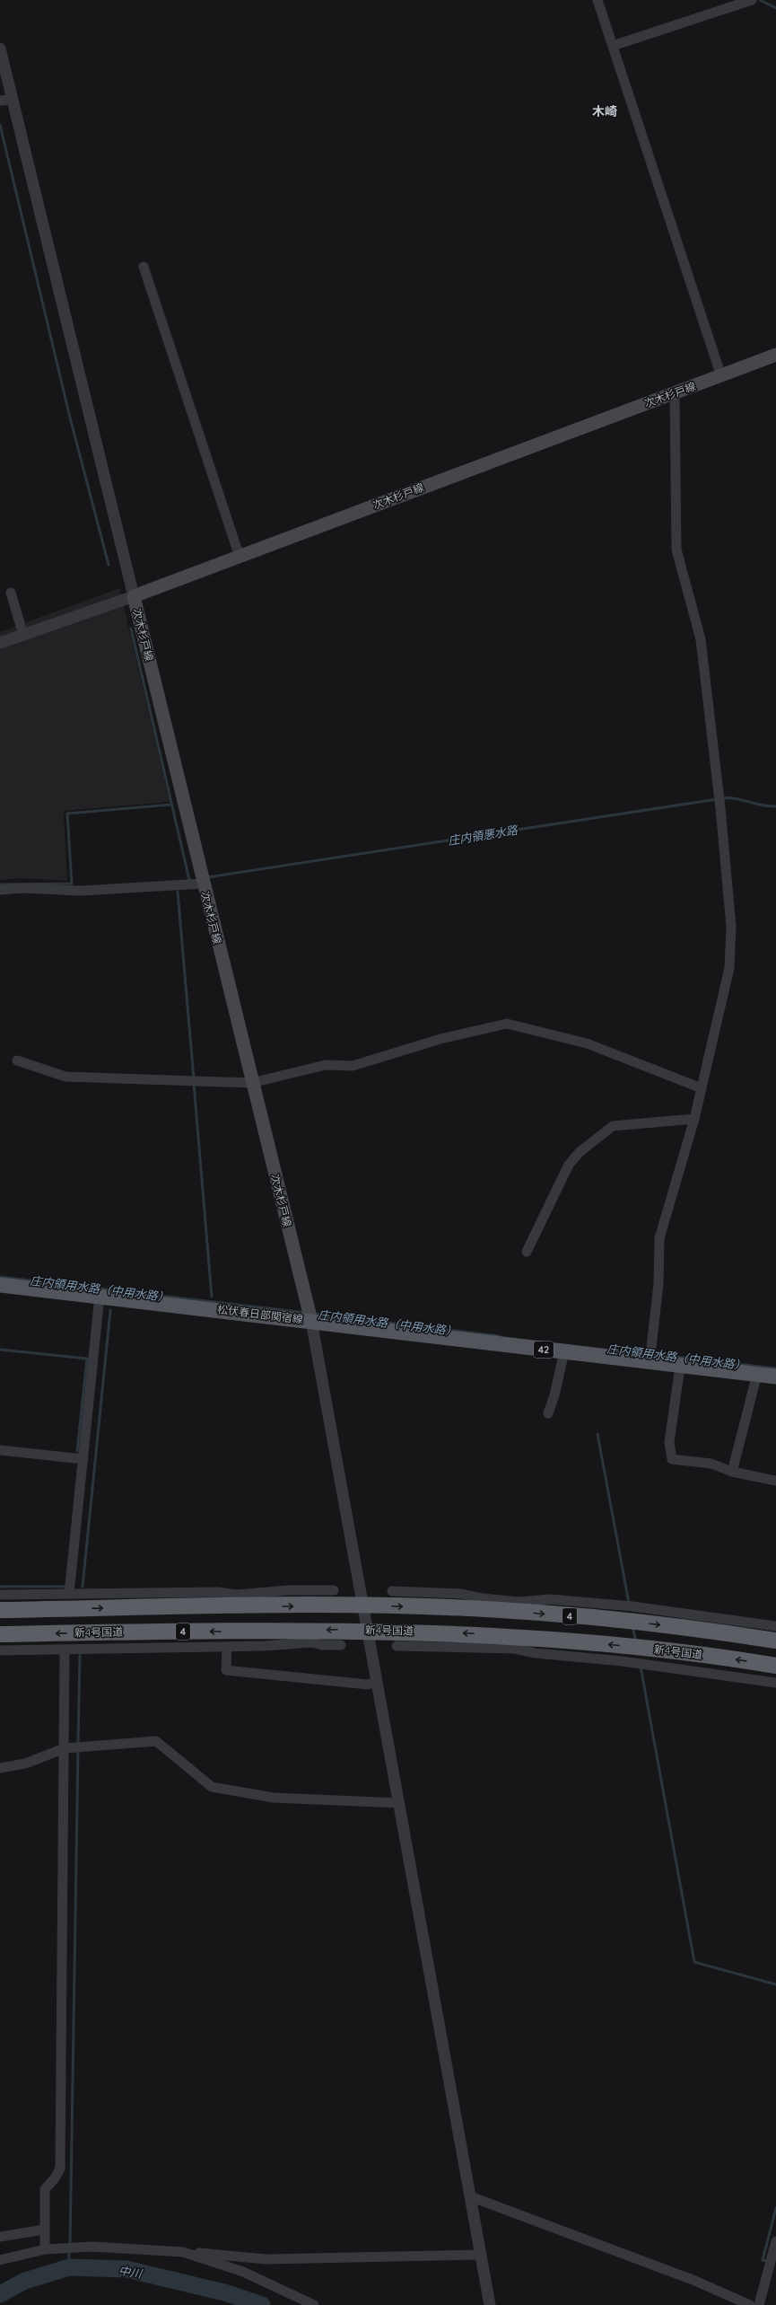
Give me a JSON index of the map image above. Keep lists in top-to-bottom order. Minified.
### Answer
{"streets":{"highway":["4","新4号国道"],"main road":["次木杉戸線","松伏春日部関宿線","42"]},"crossings":[["次木杉戸線","松伏春日部関宿線"]],"districts":["木崎"],"water":["庄内領悪水路","庄内領用水路（中用水路）","中川"]}
